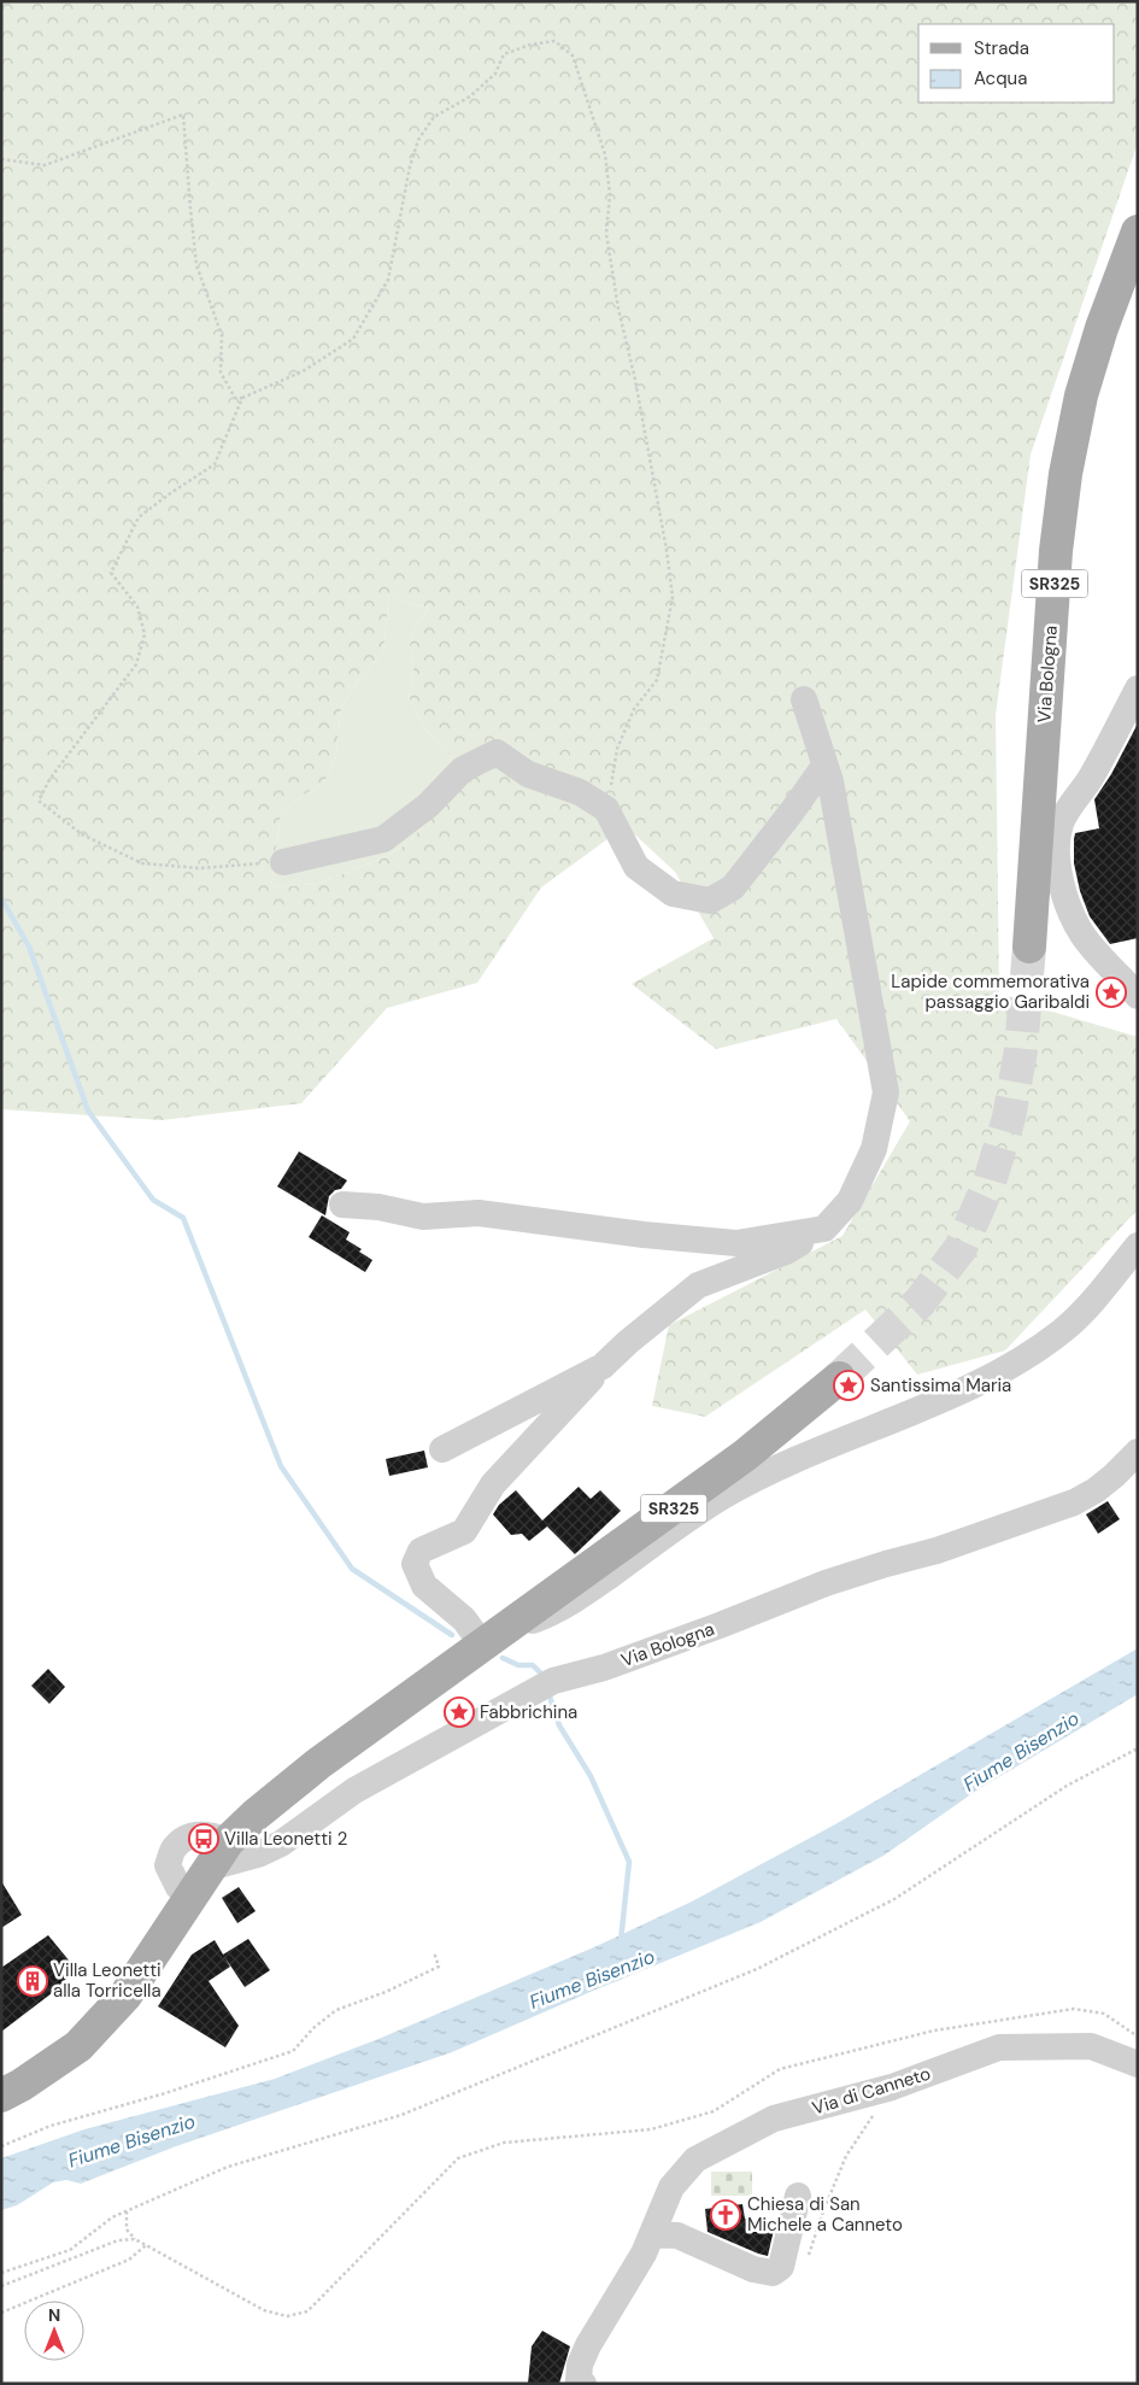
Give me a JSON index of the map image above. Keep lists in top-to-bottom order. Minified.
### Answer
{"streets":{"main road":["SR325","Via Bologna"],"street":["Via di Canneto"]},"crossings":[["SR325","Via Bologna"]],"water":["Fiume Bisenzio"],"places":{"place":["Lapide commemorativa passaggio Garibaldi","Santissima Maria","Fabbrichina"],"bus stop":["Villa Leonetti 2"],"building":["Villa Leonetti alla Torricella"],"church":["Chiesa di San Michele a Canneto"]},"legend":["Strada","Acqua"],"north":"top"}
